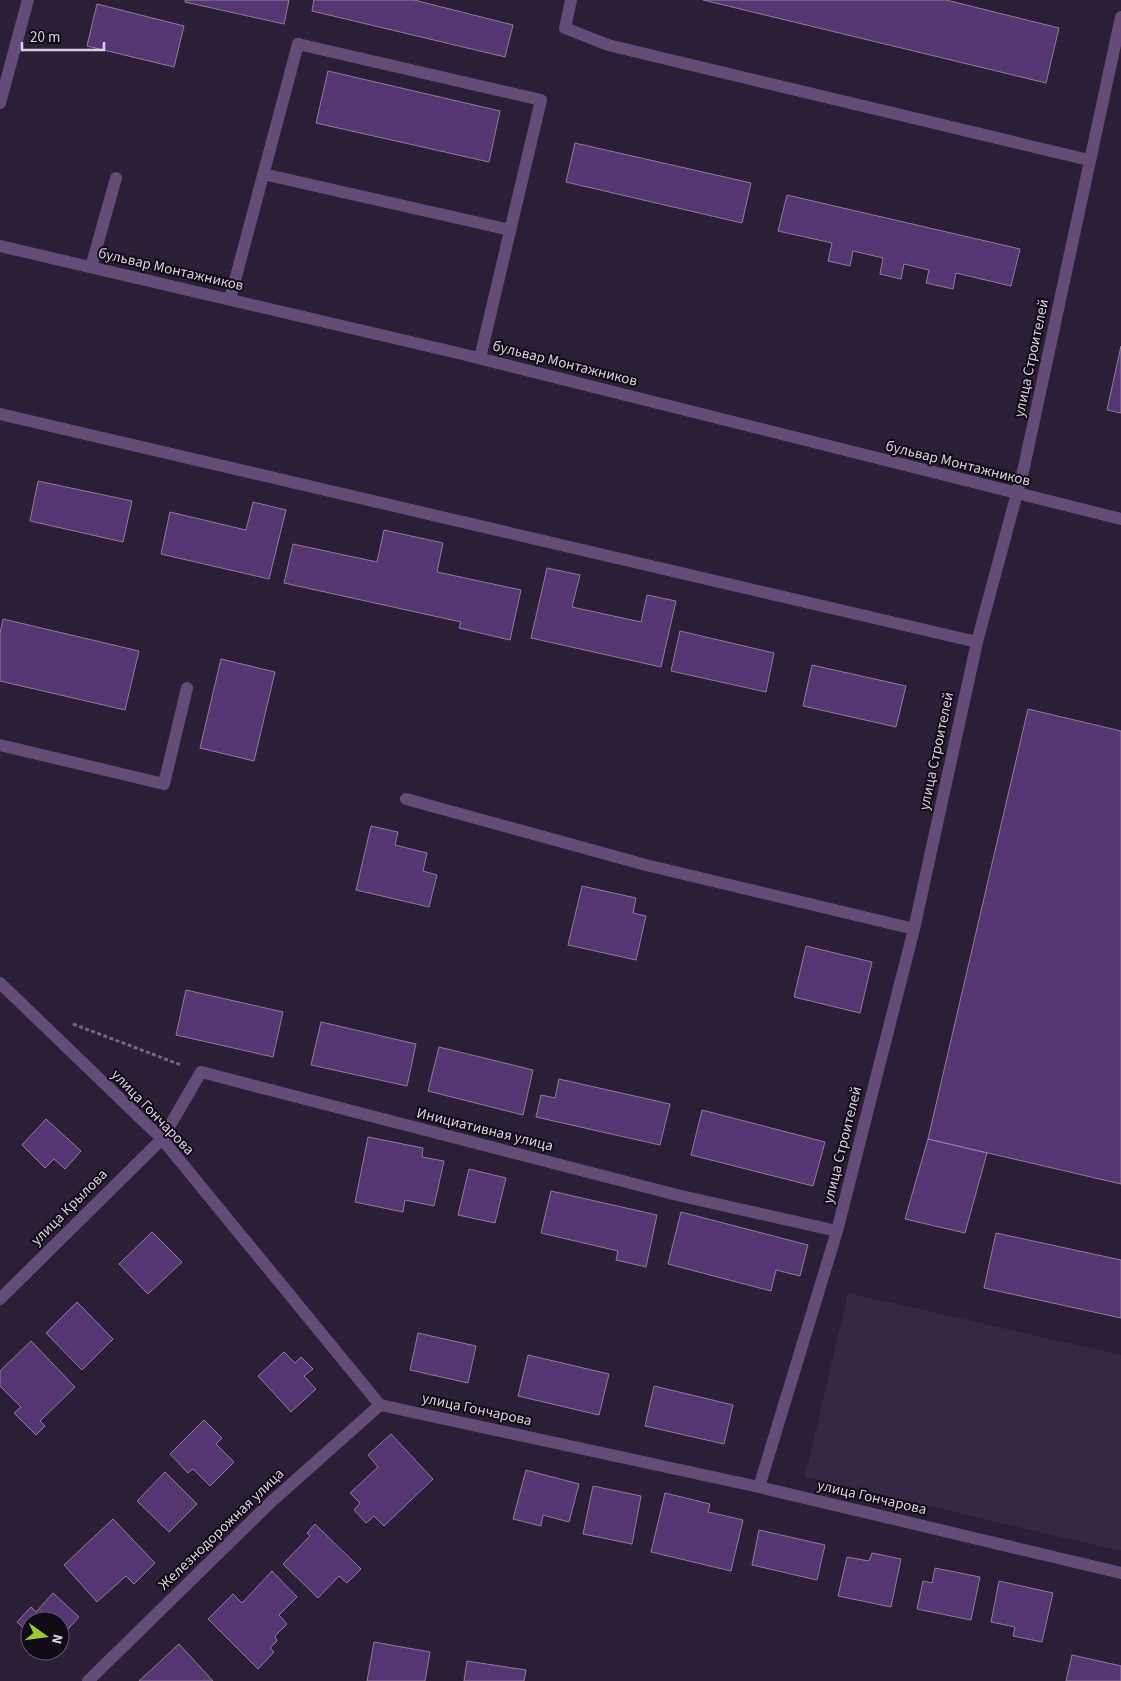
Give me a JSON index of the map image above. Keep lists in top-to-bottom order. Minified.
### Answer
{"streets":{"street":["бульвар Монтажников","улица Строителей","улица Гончарова","Инициативная улица","улица Крылова","Железнодорожная улица"]},"crossings":[["бульвар Монтажников","улица Строителей"],["улица Строителей","улица Гончарова"],["улица Строителей","Инициативная улица"],["улица Гончарова","улица Крылова"],["улица Гончарова","Железнодорожная улица"]],"scale_bar":"20 m","north":"right"}
